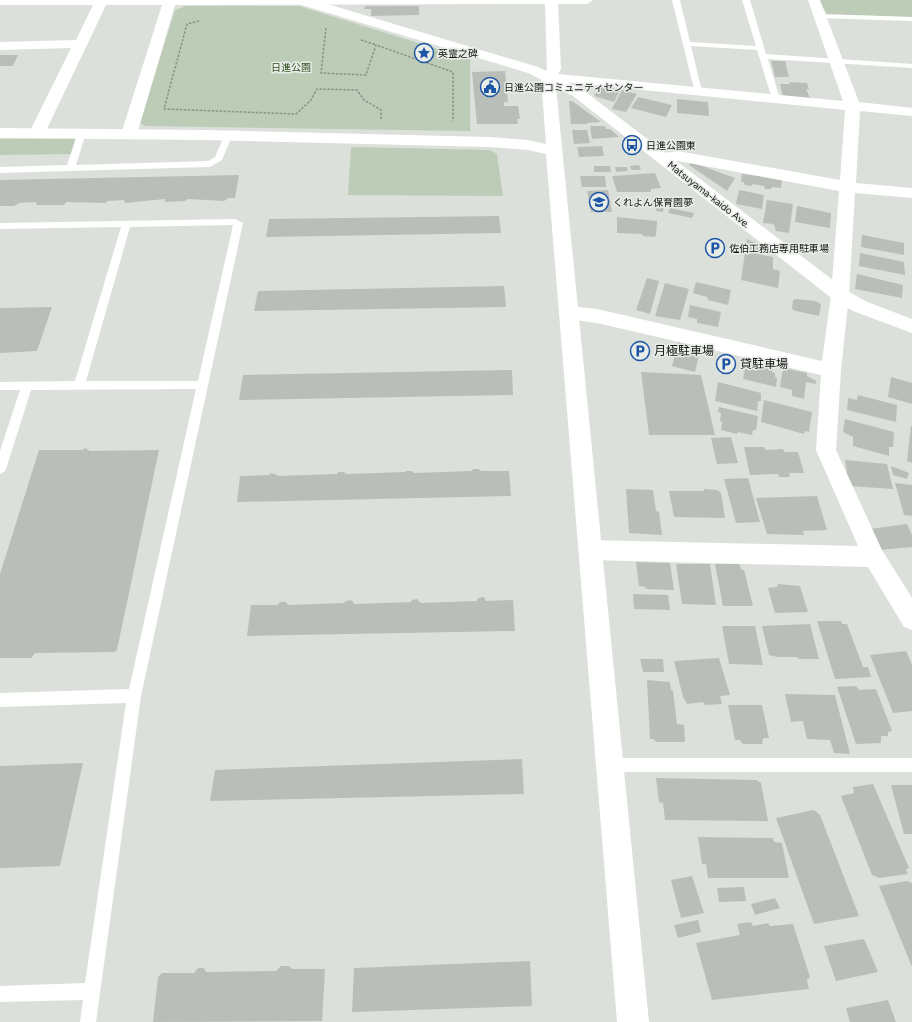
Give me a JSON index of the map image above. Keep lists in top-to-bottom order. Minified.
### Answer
{"streets":{"street":["Matsuyama-kaido Ave."]},"parks":["日進公園"],"places":{"place":["英霊之碑"],"public building":["日進公園コミュニティセンター"],"bus stop":["日進公園東"],"school or university":["くれよん保育園夢"],"parking":["佐伯工務店専用駐車場","月極駐車場","貸駐車場"]}}
